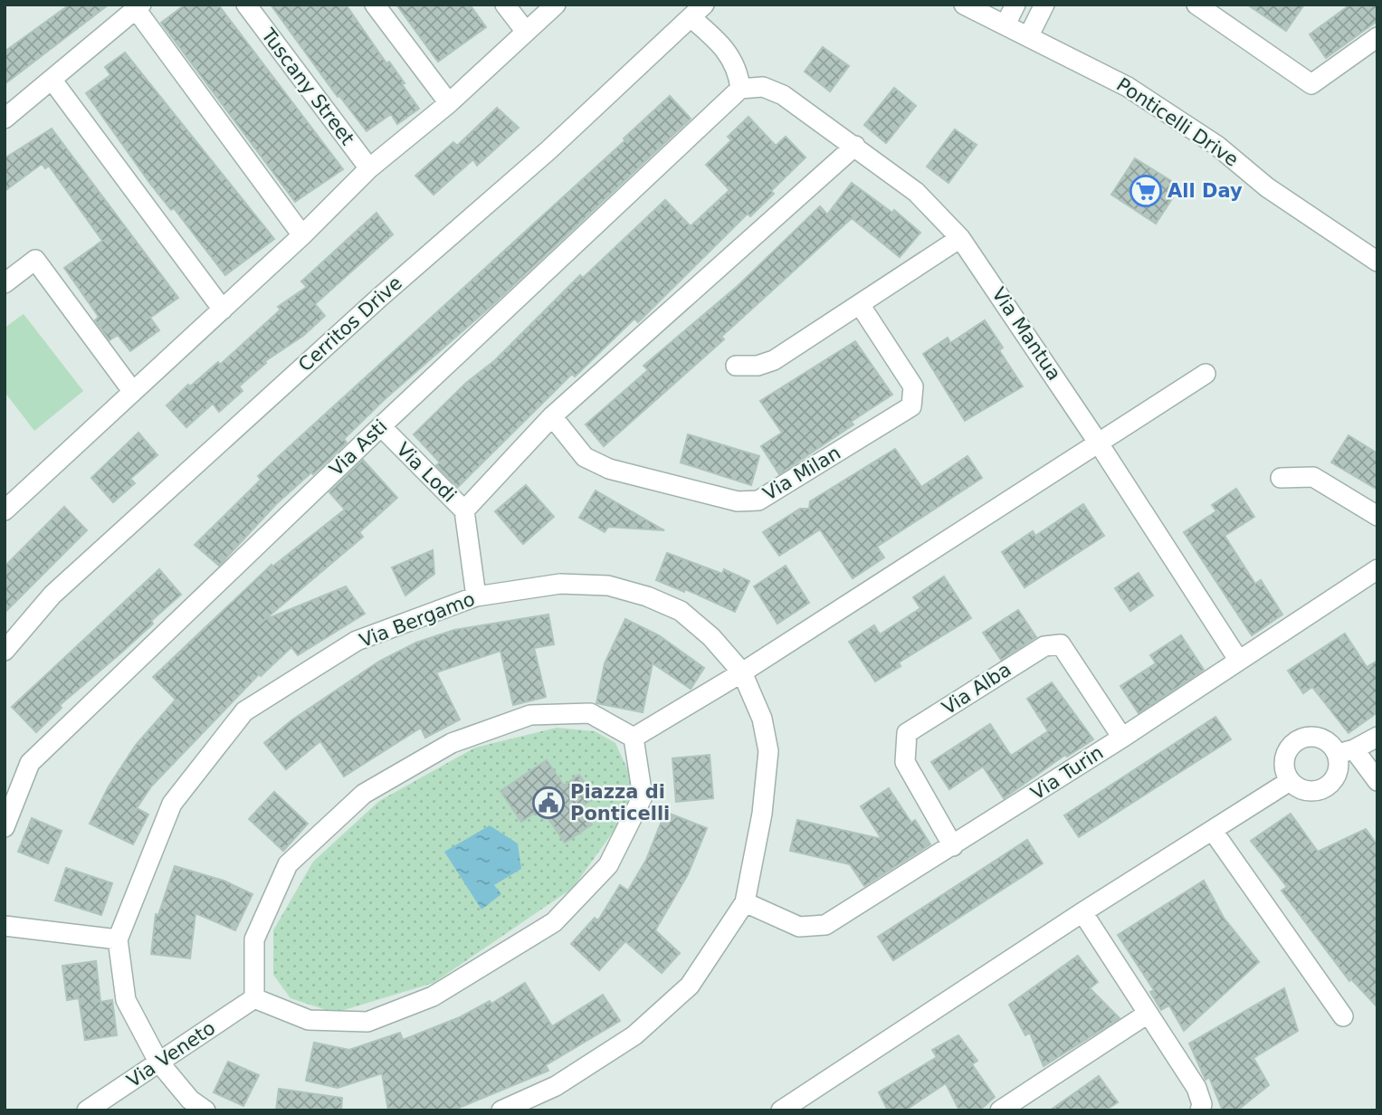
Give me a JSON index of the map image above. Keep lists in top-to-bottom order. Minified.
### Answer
{"streets":{"street":["Tuscany Street","Ponticelli Drive","Cerritos Drive","Via Mantua","Via Asti","Via Lodi","Via Milan","Via Bergamo","Via Alba","Via Turin","Via Veneto"]},"crossings":[["Via Mantua","Via Asti"],["Via Mantua","Via Turin"],["Via Asti","Via Lodi"],["Via Lodi","Via Bergamo"],["Via Bergamo","Via Turin"],["Via Bergamo","Via Veneto"],["Via Alba","Via Turin"]],"places":{"supermarket":["All Day"],"public building":["Piazza di Ponticelli"]}}
